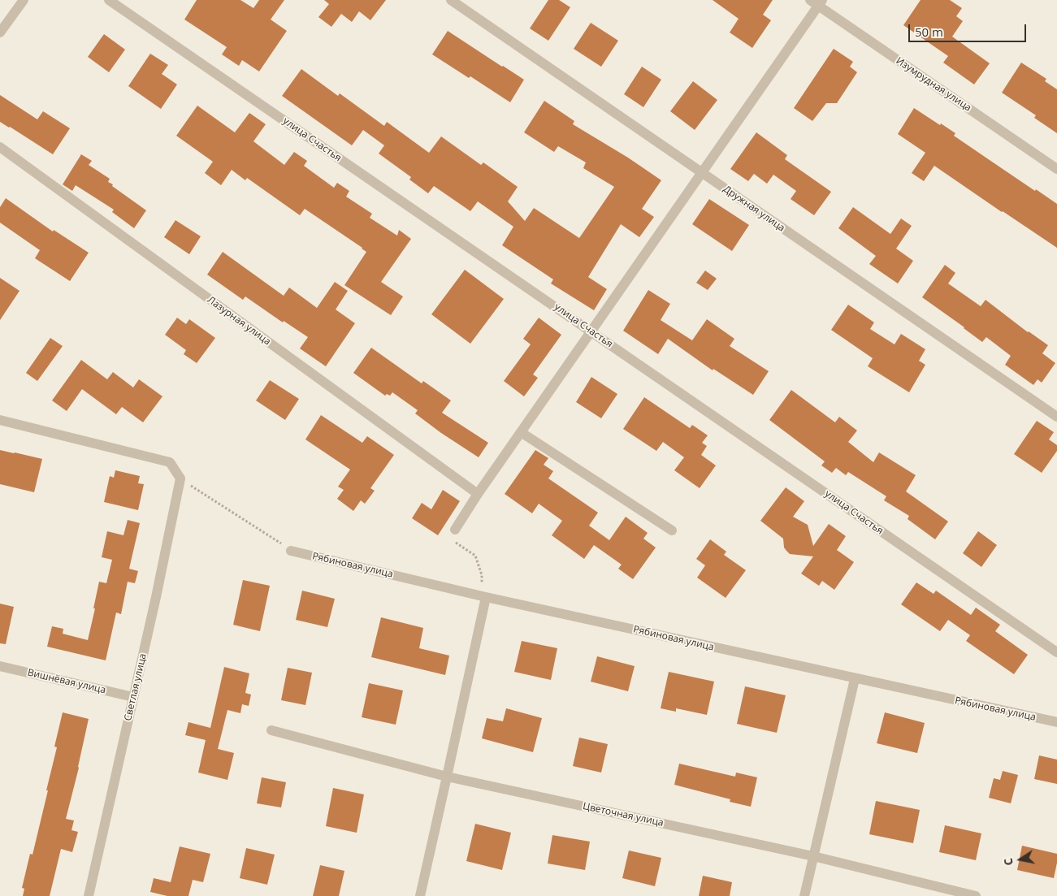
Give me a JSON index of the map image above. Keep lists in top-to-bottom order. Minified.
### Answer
{"streets":{"street":["Изумрудная улица","улица Счастья","Дружная улица","Лазурная улица","Рябиновая улица","Вишнёвая улица","Светлая улица","Цветочная улица"]},"crossings":[["Вишнёвая улица","Светлая улица"]],"scale_bar":"50 m","north":"left"}
